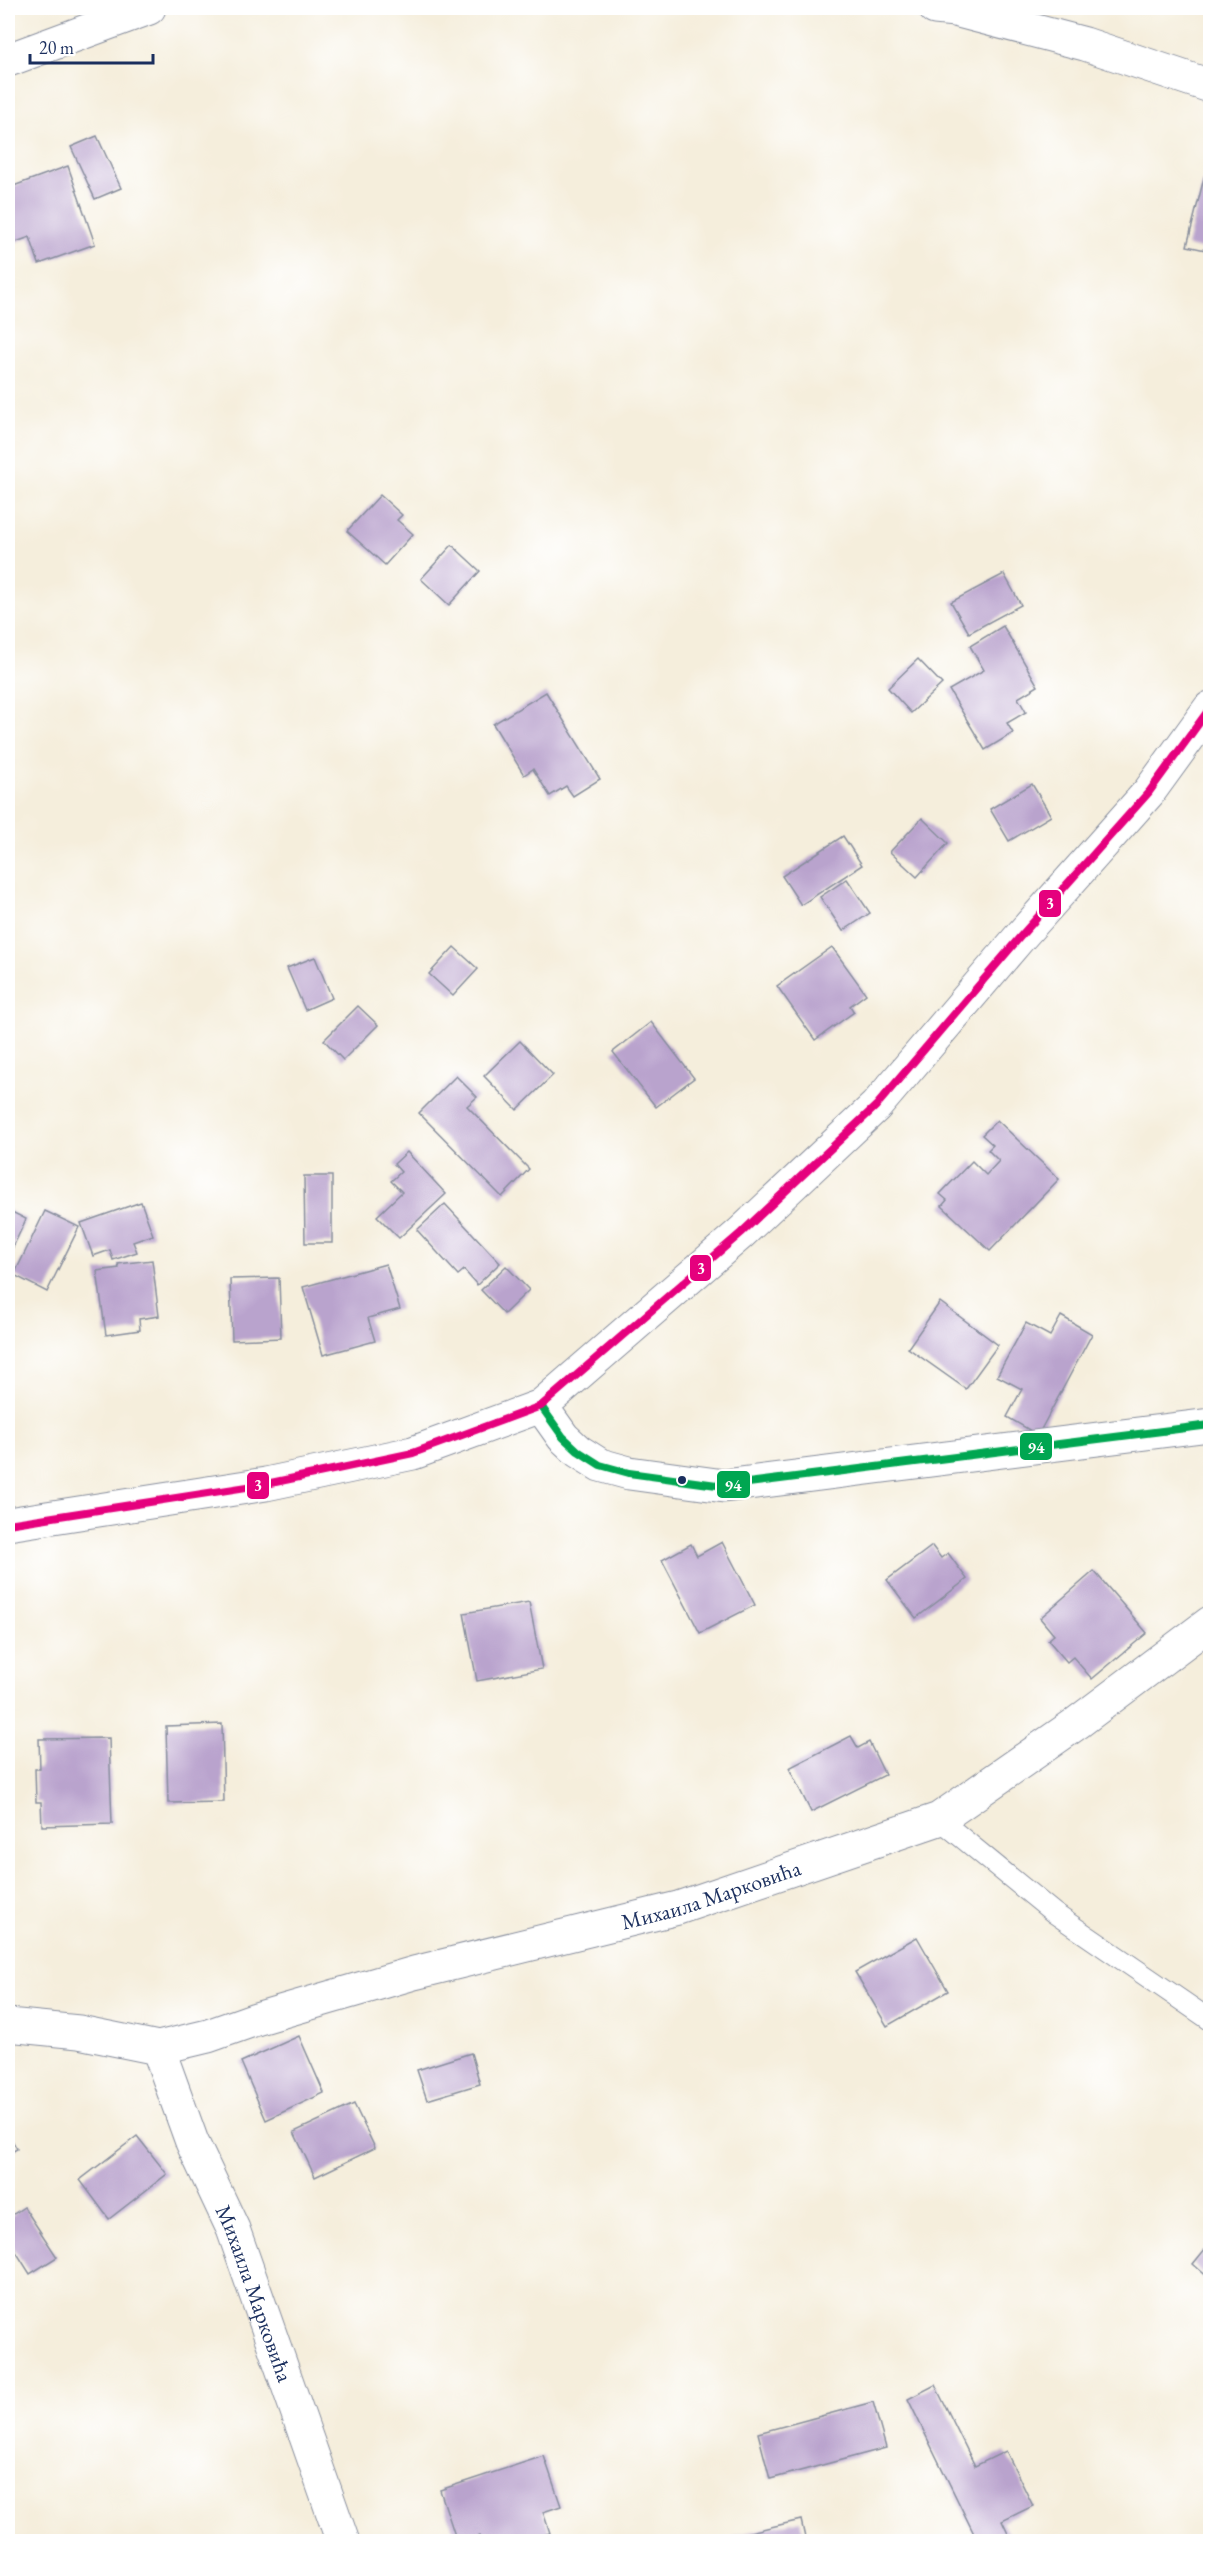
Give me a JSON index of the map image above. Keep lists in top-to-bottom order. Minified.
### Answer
{"streets":{"street":["Михаила Марковића"]},"lines":["transit line 3","transit line 94"],"scale_bar":"20 m"}
